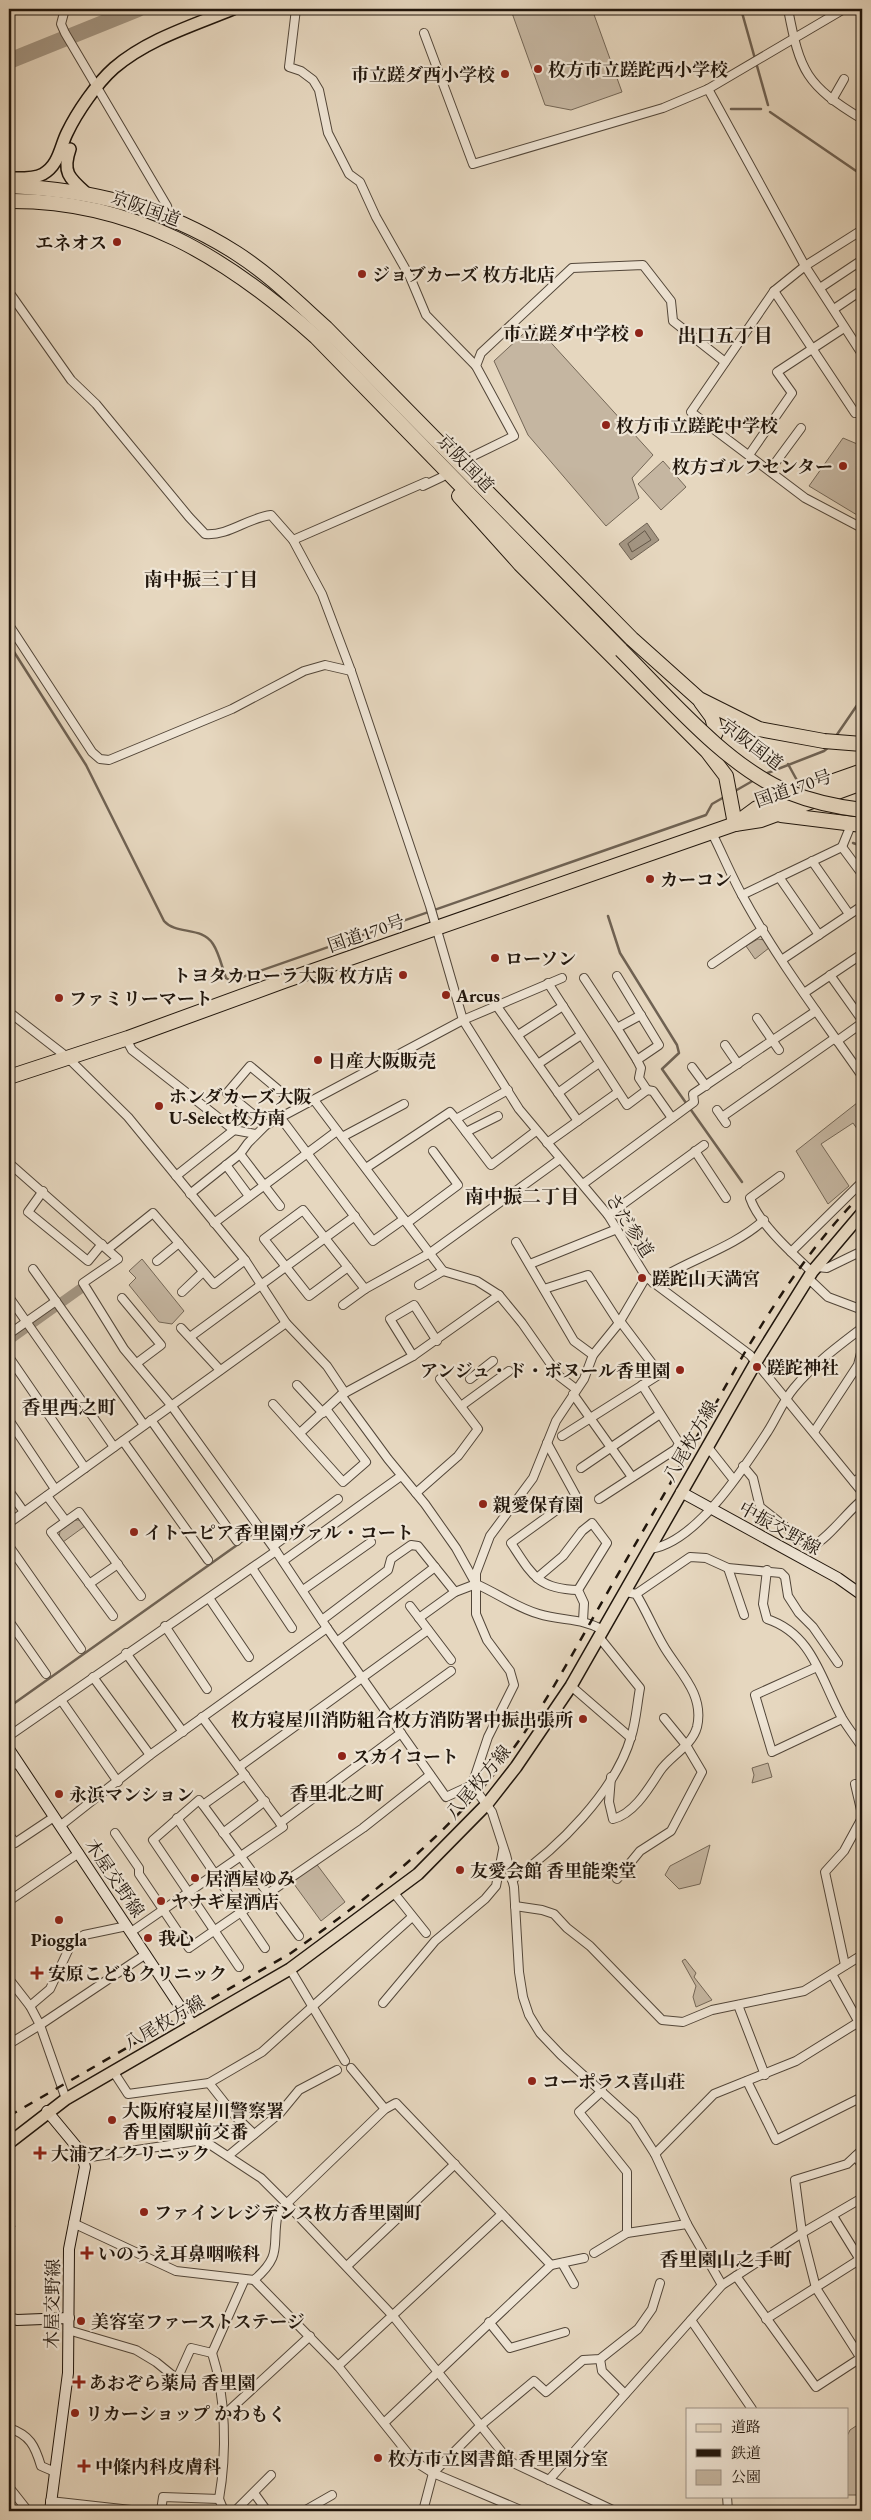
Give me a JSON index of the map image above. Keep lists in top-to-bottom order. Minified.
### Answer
{"streets":{"highway":["京阪国道","国道170号"],"main road":["八尾枚方線","中振交野線","木屋交野線"],"street":["さだ参道"]},"crossings":[["国道170号","さだ参道"],["さだ参道","八尾枚方線"],["八尾枚方線","中振交野線"],["八尾枚方線","木屋交野線"]],"districts":["出口五丁目","南中振三丁目","南中振二丁目","香里西之町","香里北之町","香里園山之手町"],"places":{"other":["枚方市立蹉跎西小学校","市立蹉ダ西小学校","エネオス","ジョブカーズ 枚方北店","市立蹉ダ中学校","枚方市立蹉跎中学校","枚方ゴルフセンター","カーコン","ローソン","トヨタカローラ大阪 枚方店","Arcus","ファミリーマート","日産大阪販売","ホンダカーズ大阪 U-Select枚方南","蹉跎山天満宮","蹉跎神社","アンジュ・ド・ボヌール香里園","親愛保育園","イトーピア香里園ヴァル・コート","枚方寝屋川消防組合枚方消防署中振出張所","スカイコート","永浜マンション","友愛会館 香里能楽堂","居酒屋ゆみ","ヤナギ屋酒店","Pioggla","我心","コーポラス喜山荘","大阪府寝屋川警察署 香里園駅前交番","ファインレジデンス枚方香里園町","美容室ファーストステージ","リカーショップ かわもく","枚方市立図書館 香里園分室"],"health":["安原こどもクリニック","大浦アイクリニック","いのうえ耳鼻咽喉科","あおぞら薬局 香里園","中條内科皮膚科"]},"legend":["道路","鉄道","公園"]}
